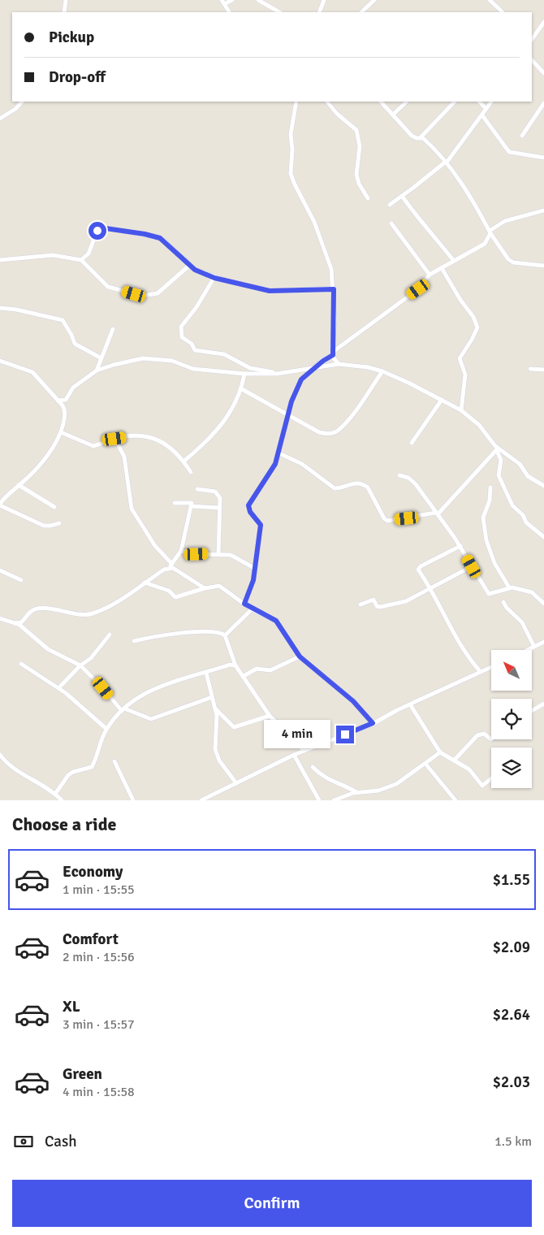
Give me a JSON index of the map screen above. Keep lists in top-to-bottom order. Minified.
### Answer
{"north":"top left","page":{"banner":["Pickup","Drop-off"],"bubble":"4 min","heading":"Choose a ride","list":[{"name":"Economy","note":"1 min · 15:55","value":"$1.55"},{"name":"Comfort","note":"2 min · 15:56","value":"$2.09"},{"name":"XL","note":"3 min · 15:57","value":"$2.64"},{"name":"Green","note":"4 min · 15:58","value":"$2.03"}],"pay":["Cash","1.5 km"],"buttons":"Confirm"}}
